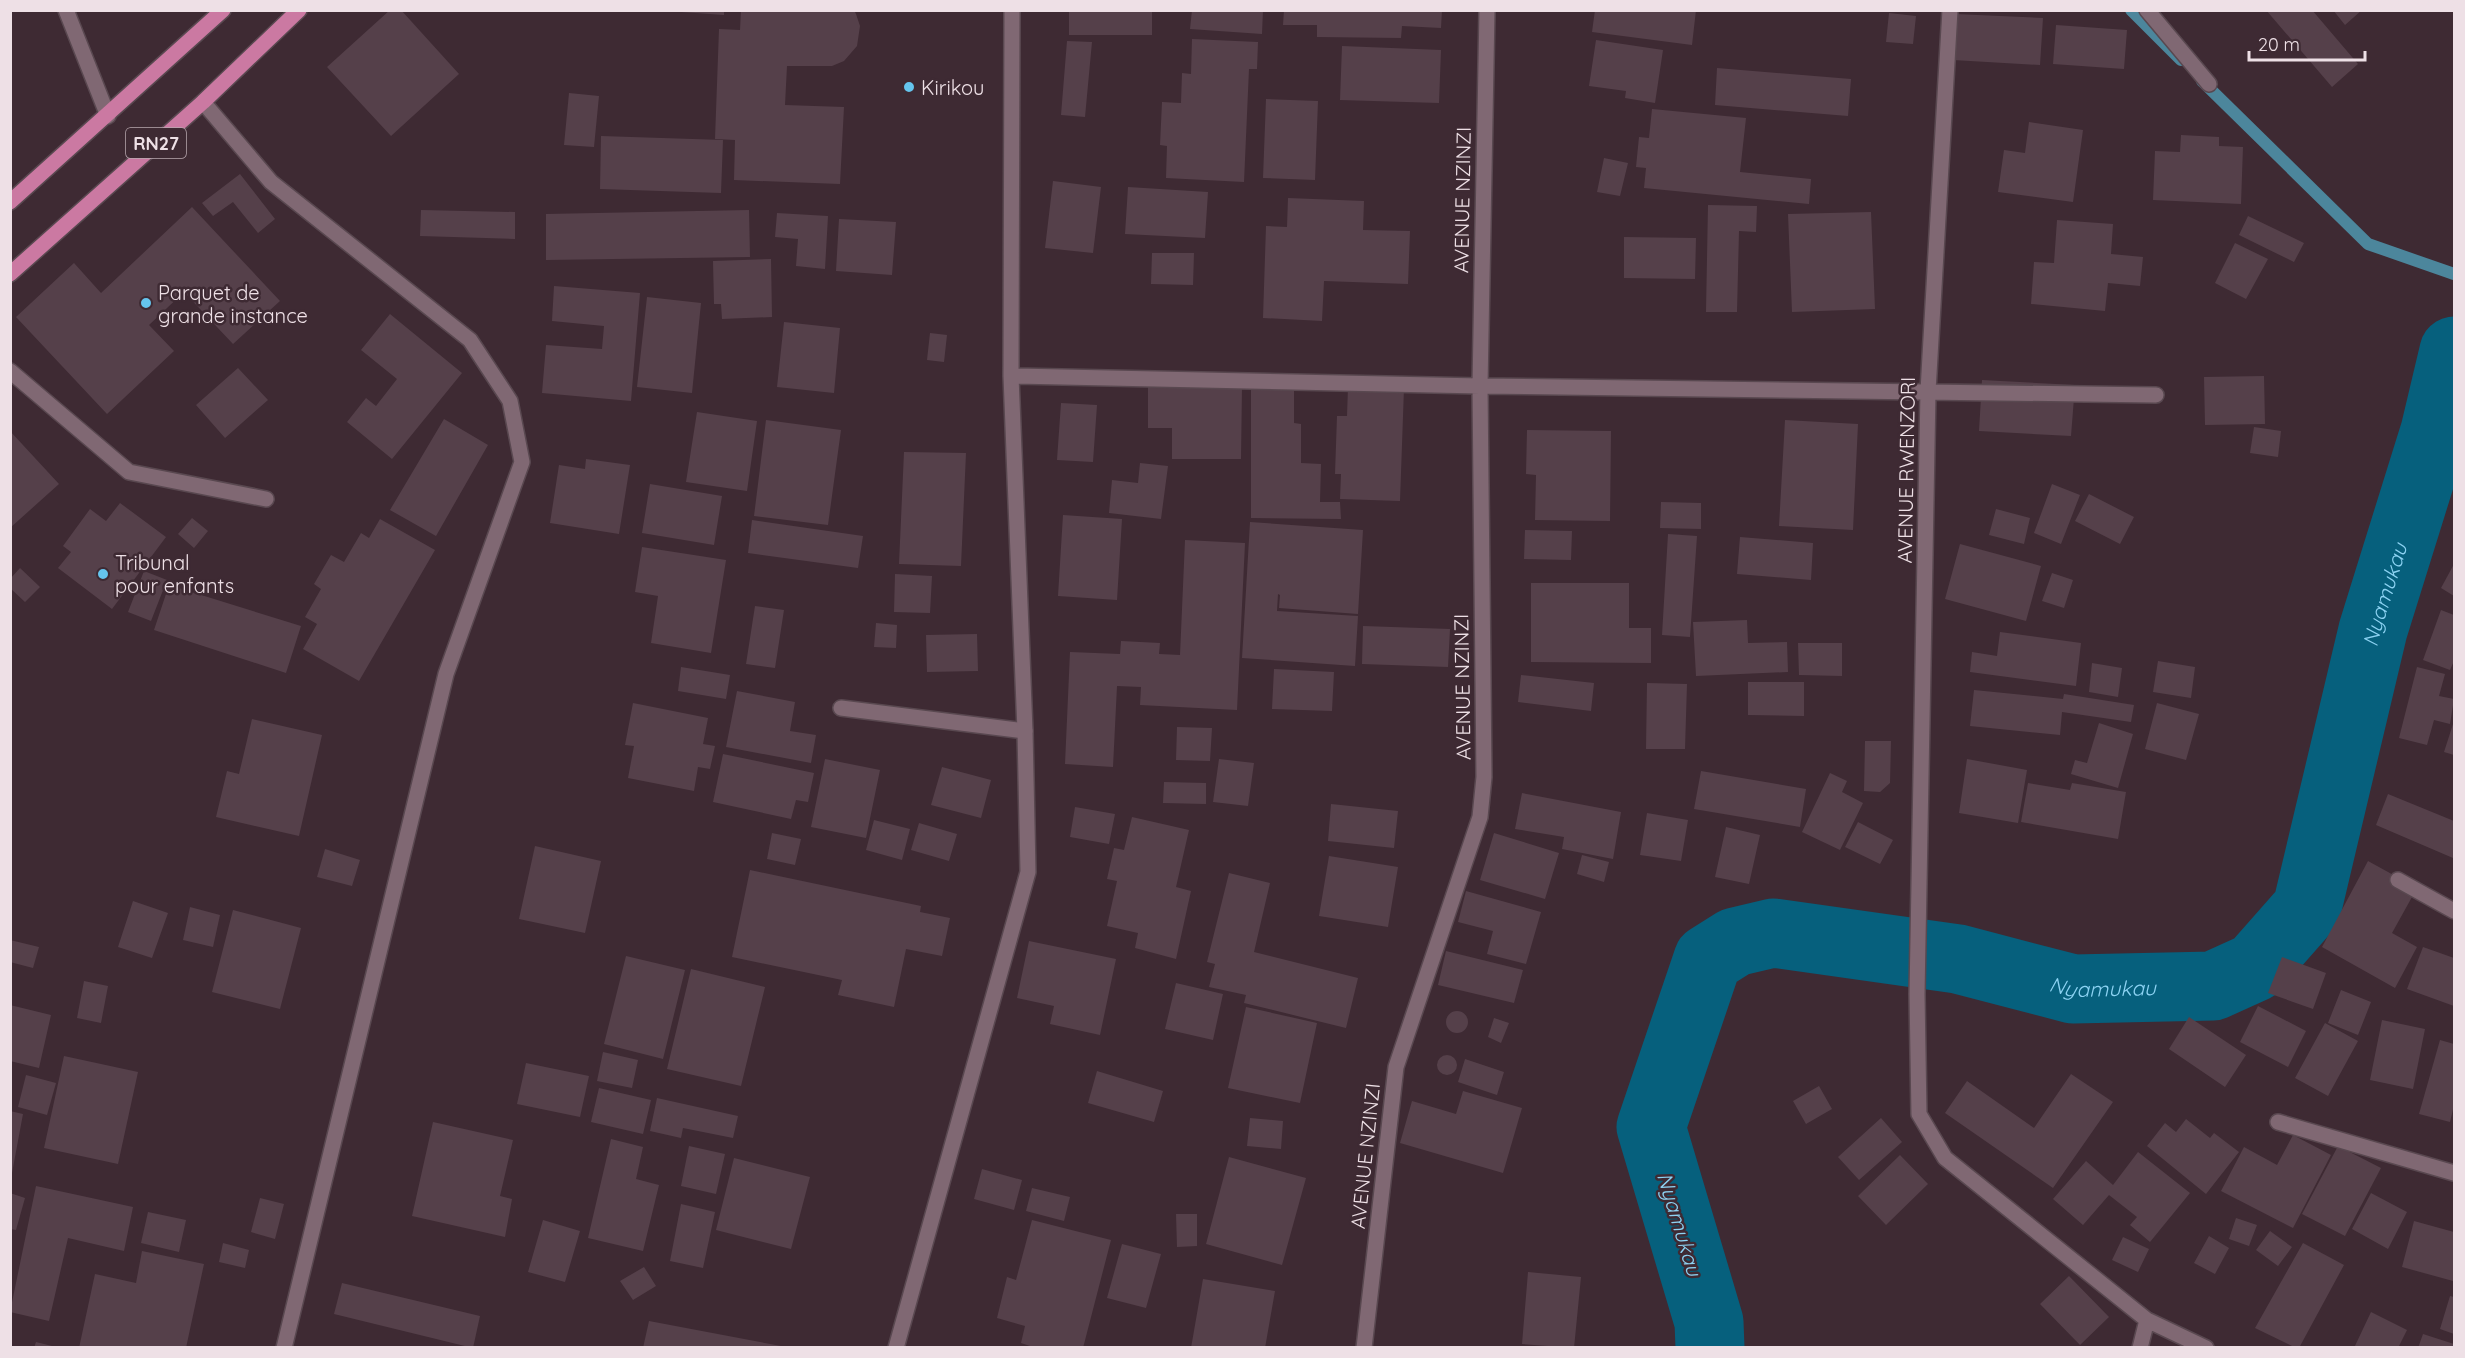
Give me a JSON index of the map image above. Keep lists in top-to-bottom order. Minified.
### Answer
{"streets":{"main road":["RN27"],"street":["AVENUE NZINZI","AVENUE RWENZORI"]},"water":["Nyamukau"],"places":["Kirikou","Parquet de grande instance","Tribunal pour enfants"],"scale_bar":"20 m"}
